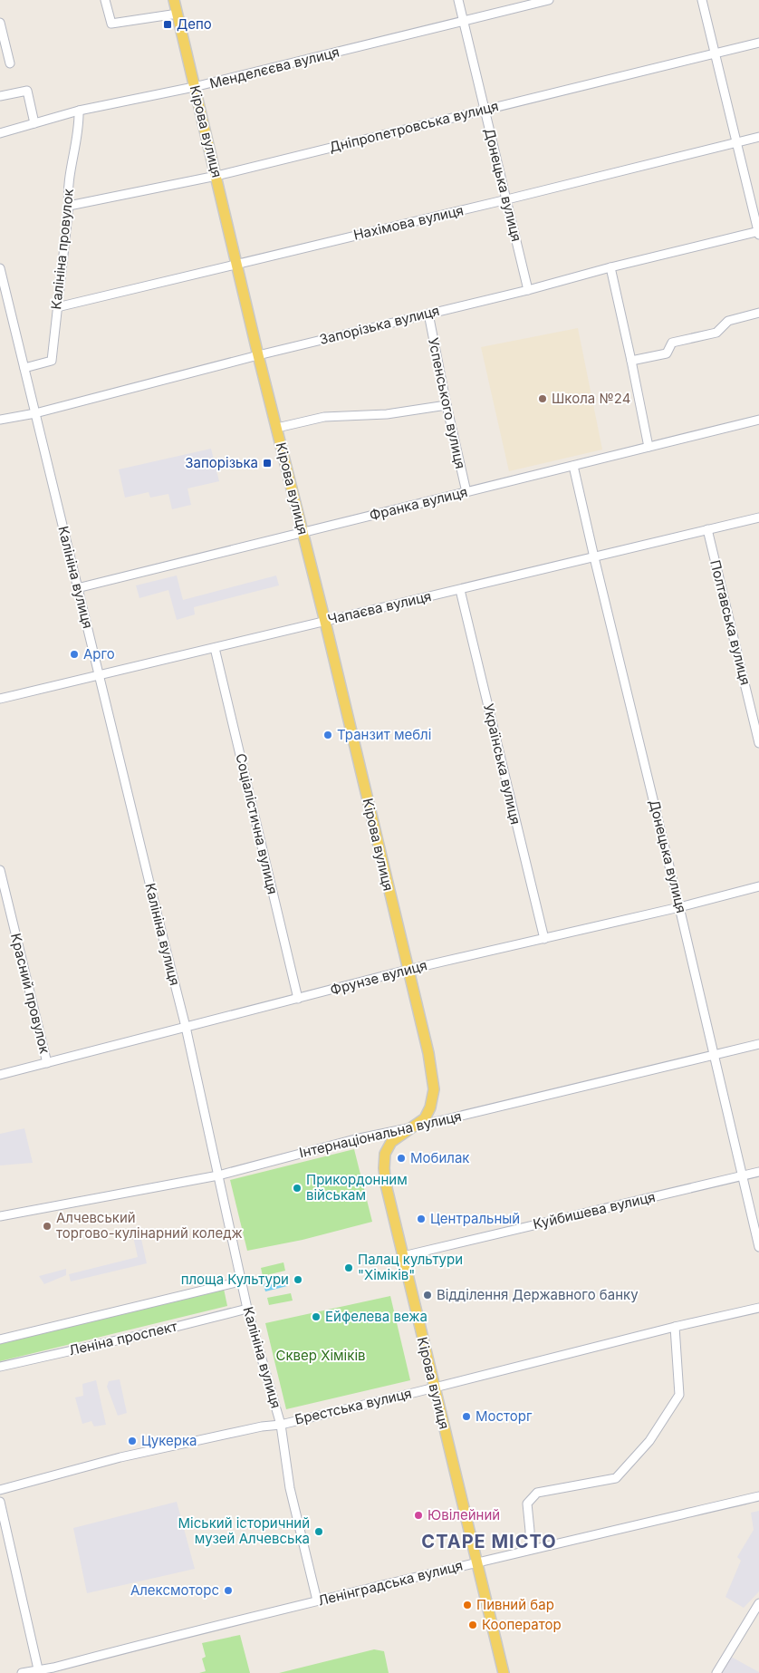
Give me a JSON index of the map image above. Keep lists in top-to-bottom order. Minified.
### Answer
{"streets":{"main road":["Кірова вулиця"],"street":["Менделєєва вулиця","Дніпропетровська вулиця","Донецька вулиця","Нахімова вулиця","Калініна провулок","Запорізька вулиця","Успенського вулиця","Франка вулиця","Калініна вулиця","Чапаєва вулиця","Полтавська вулиця","Українська вулиця","Соціалістична вулиця","Фрунзе вулиця","Красний провулок","Інтернаціональна вулиця","Куйбишева вулиця","Леніна проспект","Брестська вулиця","Ленінградська вулиця"]},"crossings":[["Менделєєва вулиця","Кірова вулиця"],["Менделєєва вулиця","Донецька вулиця"],["Менделєєва вулиця","Калініна провулок"],["Дніпропетровська вулиця","Кірова вулиця"],["Дніпропетровська вулиця","Донецька вулиця"],["Дніпропетровська вулиця","Калініна провулок"],["Кірова вулиця","Нахімова вулиця"],["Кірова вулиця","Запорізька вулиця"],["Кірова вулиця","Франка вулиця"],["Кірова вулиця","Чапаєва вулиця"],["Кірова вулиця","Фрунзе вулиця"],["Кірова вулиця","Інтернаціональна вулиця"],["Кірова вулиця","Куйбишева вулиця"],["Кірова вулиця","Брестська вулиця"],["Кірова вулиця","Ленінградська вулиця"],["Донецька вулиця","Нахімова вулиця"],["Донецька вулиця","Запорізька вулиця"],["Донецька вулиця","Франка вулиця"],["Донецька вулиця","Чапаєва вулиця"],["Донецька вулиця","Фрунзе вулиця"],["Донецька вулиця","Інтернаціональна вулиця"],["Донецька вулиця","Куйбишева вулиця"],["Нахімова вулиця","Калініна провулок"],["Калініна провулок","Калініна вулиця"],["Запорізька вулиця","Успенського вулиця"],["Запорізька вулиця","Калініна вулиця"],["Успенського вулиця","Франка вулиця"],["Франка вулиця","Калініна вулиця"],["Калініна вулиця","Чапаєва вулиця"],["Калініна вулиця","Фрунзе вулиця"],["Калініна вулиця","Інтернаціональна вулиця"],["Калініна вулиця","Леніна проспект"],["Калініна вулиця","Брестська вулиця"],["Калініна вулиця","Ленінградська вулиця"],["Чапаєва вулиця","Полтавська вулиця"],["Чапаєва вулиця","Українська вулиця"],["Чапаєва вулиця","Соціалістична вулиця"],["Українська вулиця","Фрунзе вулиця"],["Соціалістична вулиця","Фрунзе вулиця"],["Фрунзе вулиця","Красний провулок"]],"districts":["СТАРЕ МІСТО"],"parks":["Сквер Хіміків"],"places":{"transit":["Депо","Запорізька"],"other":["Школа №24","Арго","Транзит меблі","Мобилак","Прикордонним військам","Центральный","Алчевський торгово-кулінарний коледж","Палац культури \"Хіміків\"","площа Культури","Відділення Державного банку","Ейфелева вежа","Мосторг","Цукерка","Ювілейний","Міський історичний музей Алчевська","Алексмоторс","Пивний бар","Кооператор"]}}
